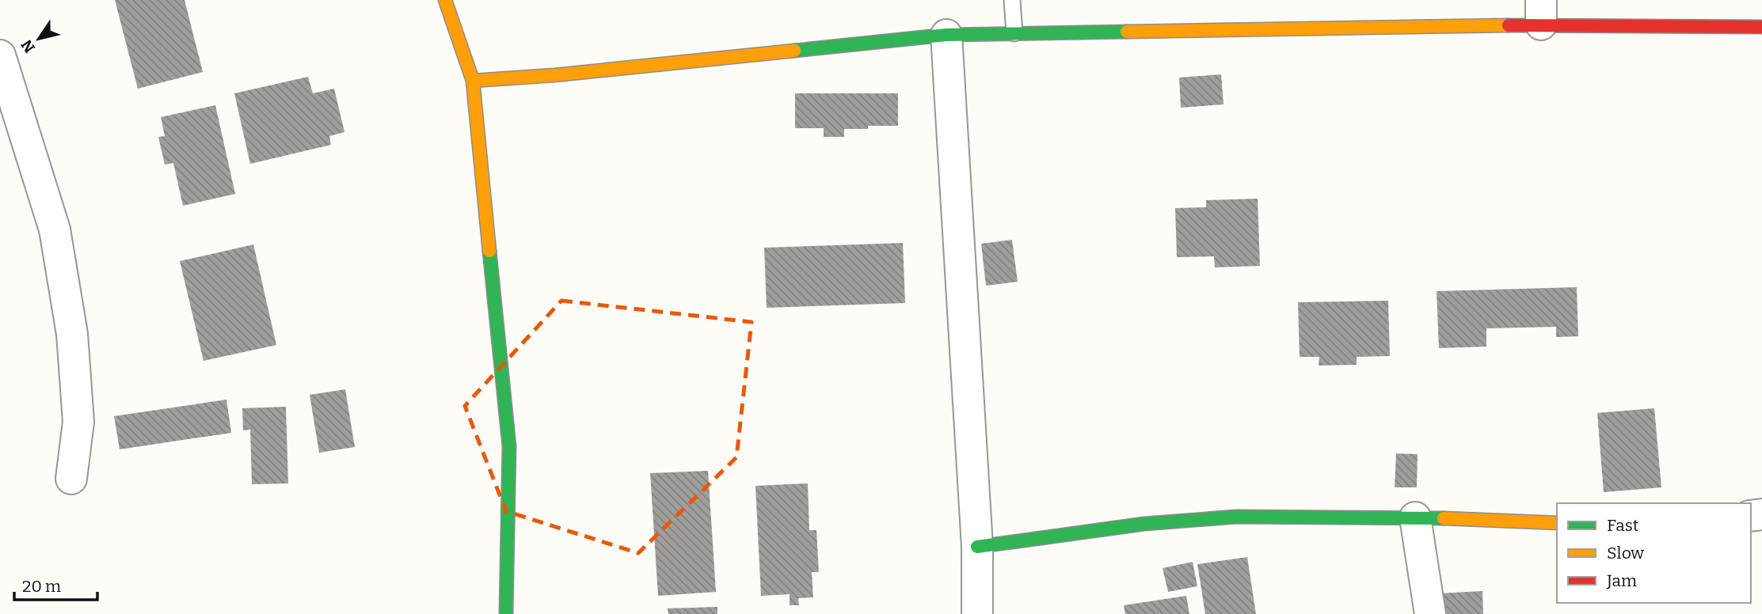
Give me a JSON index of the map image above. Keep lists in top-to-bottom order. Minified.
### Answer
{"legend":["Fast","Slow","Jam"],"scale_bar":"20 m","north":"bottom left"}
